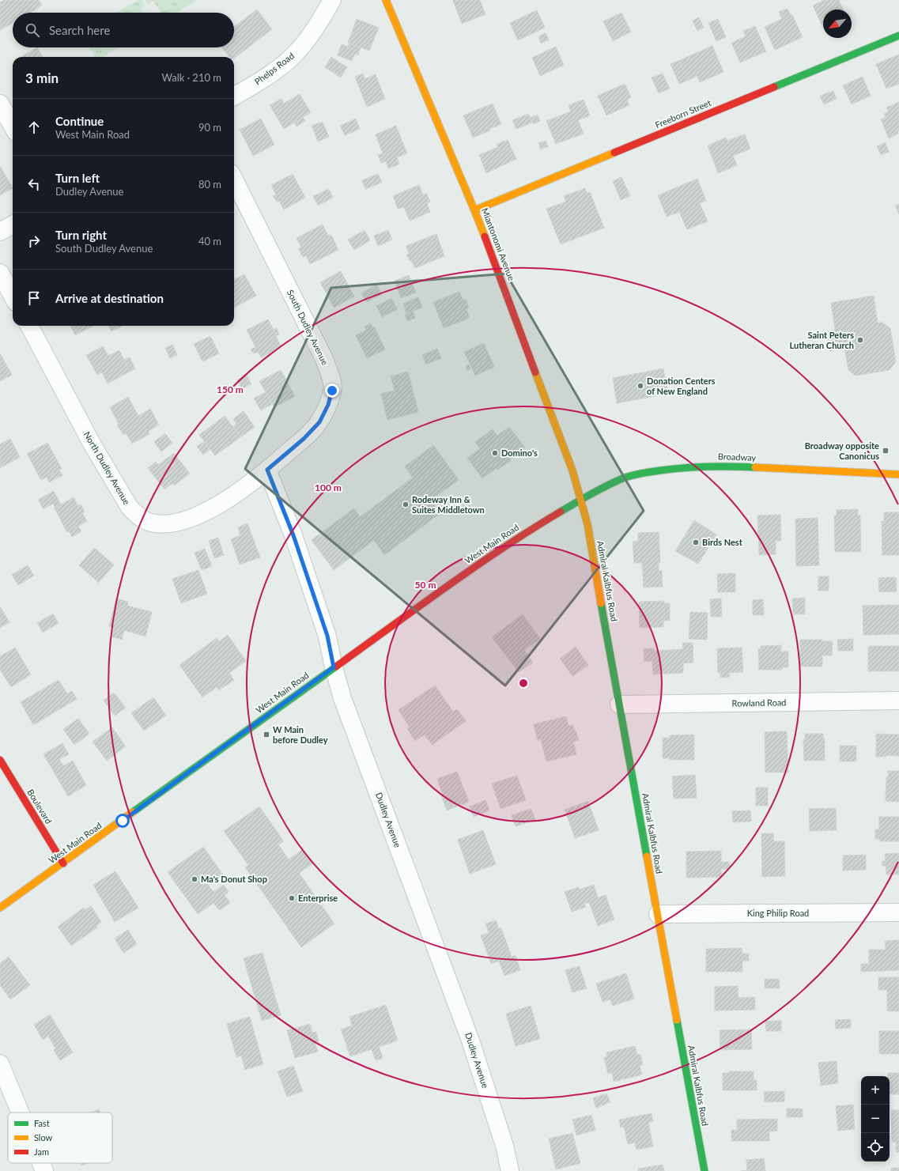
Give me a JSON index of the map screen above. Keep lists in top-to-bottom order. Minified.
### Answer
{"streets":{"main road":["Freeborn Street","Miantonomi Avenue","Broadway","West Main Road","Admiral Kalbfus Road","Boulevard"],"street":["Phelps Road","South Dudley Avenue","North Dudley Avenue","Rowland Road","Dudley Avenue","King Philip Road"]},"crossings":[["Freeborn Street","Miantonomi Avenue"],["Miantonomi Avenue","Broadway"],["Miantonomi Avenue","West Main Road"],["Miantonomi Avenue","Admiral Kalbfus Road"],["South Dudley Avenue","North Dudley Avenue"],["South Dudley Avenue","Dudley Avenue"],["Broadway","West Main Road"],["Broadway","Admiral Kalbfus Road"],["North Dudley Avenue","Dudley Avenue"],["West Main Road","Admiral Kalbfus Road"],["West Main Road","Boulevard"],["West Main Road","Dudley Avenue"],["Admiral Kalbfus Road","Rowland Road"],["Admiral Kalbfus Road","King Philip Road"]],"places":{"other":["Saint Peters Lutheran Church","Donation Centers of New England","Domino's","Rodeway Inn & Suites Middletown","Birds Nest","Ma's Donut Shop","Enterprise"],"transit":["Broadway opposite Canonicus","W Main before Dudley"]},"legend":["Fast","Slow","Jam"],"north":"bottom left","page":{"search":"Search here","heading":["3 min","Walk · 210 m"],"list":[["Continue","West Main Road","90 m"],["Turn left","Dudley Avenue","80 m"],["Turn right","South Dudley Avenue","40 m"],"Arrive at destination"],"map_buttons":["+","−"]},"rings":["150 m","100 m","50 m"]}
